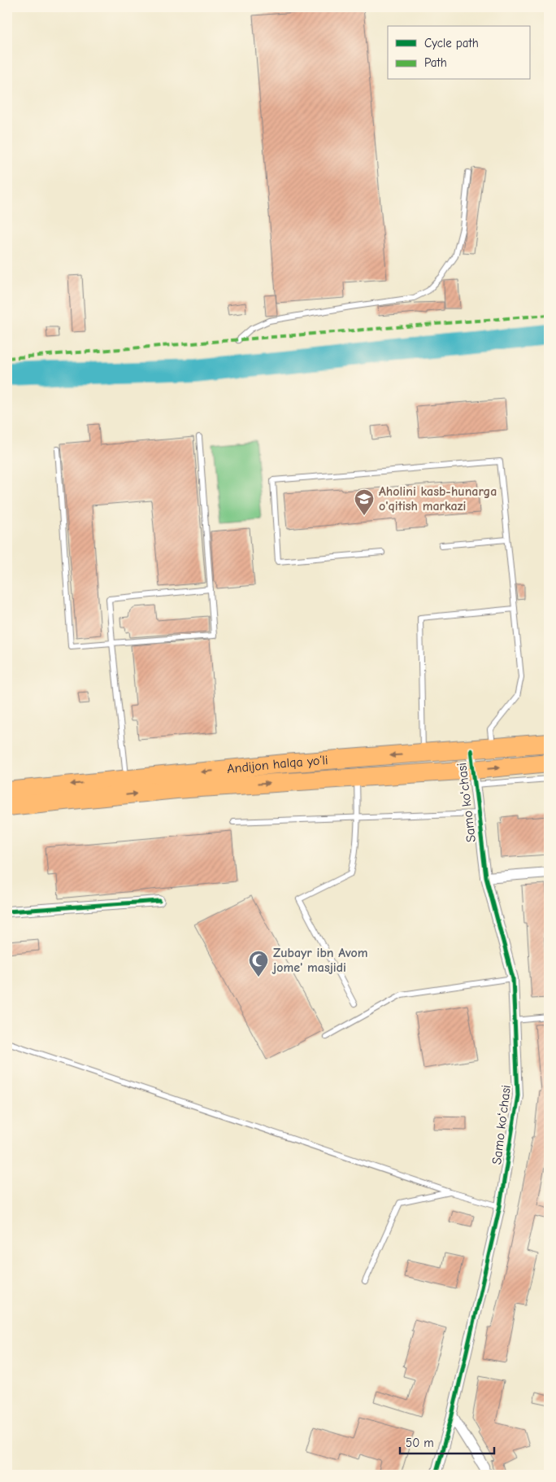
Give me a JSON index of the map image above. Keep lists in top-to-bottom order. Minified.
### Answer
{"streets":{"highway":["Andijon halqa yo‘li"],"street":["Samo koʻchasi"]},"crossings":[["Andijon halqa yo‘li","Samo koʻchasi"]],"places":{"school or university":["Aholini kasb-hunarga o'qitish markazi"],"mosque":["Zubayr ibn Avom jome' masjidi"]},"legend":["Cycle path","Path"],"scale_bar":"50 m"}
